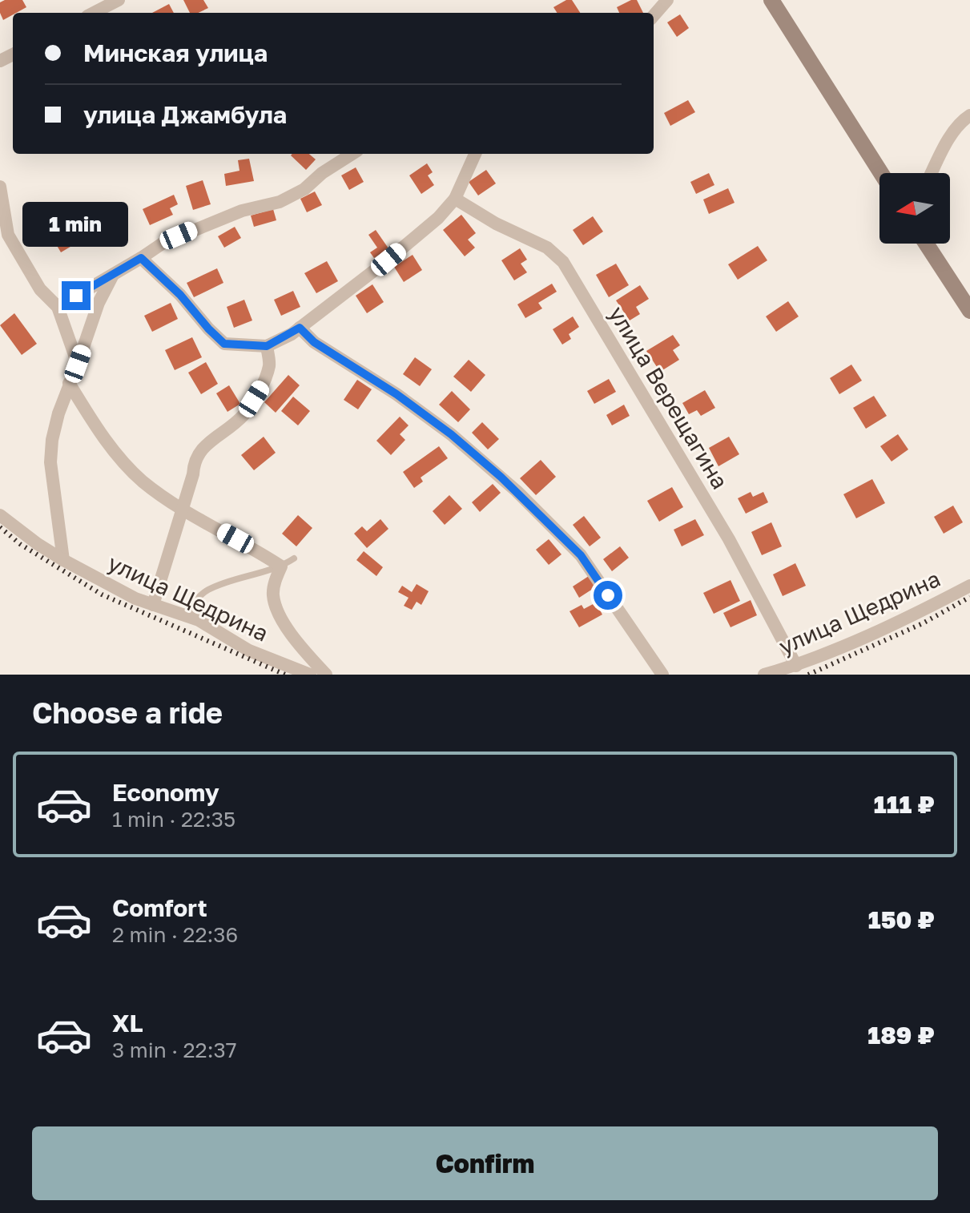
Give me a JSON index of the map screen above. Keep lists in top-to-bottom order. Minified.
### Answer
{"streets":{"street":["улица Верещагина","улица Щедрина"]},"crossings":[["улица Верещагина","улица Щедрина"]],"north":"left","page":{"banner":["Минская улица","улица Джамбула"],"bubble":"1 min","heading":"Choose a ride","list":[{"name":"Economy","note":"1 min · 22:35","value":"111 ₽"},{"name":"Comfort","note":"2 min · 22:36","value":"150 ₽"},{"name":"XL","note":"3 min · 22:37","value":"189 ₽"}],"buttons":"Confirm"}}
